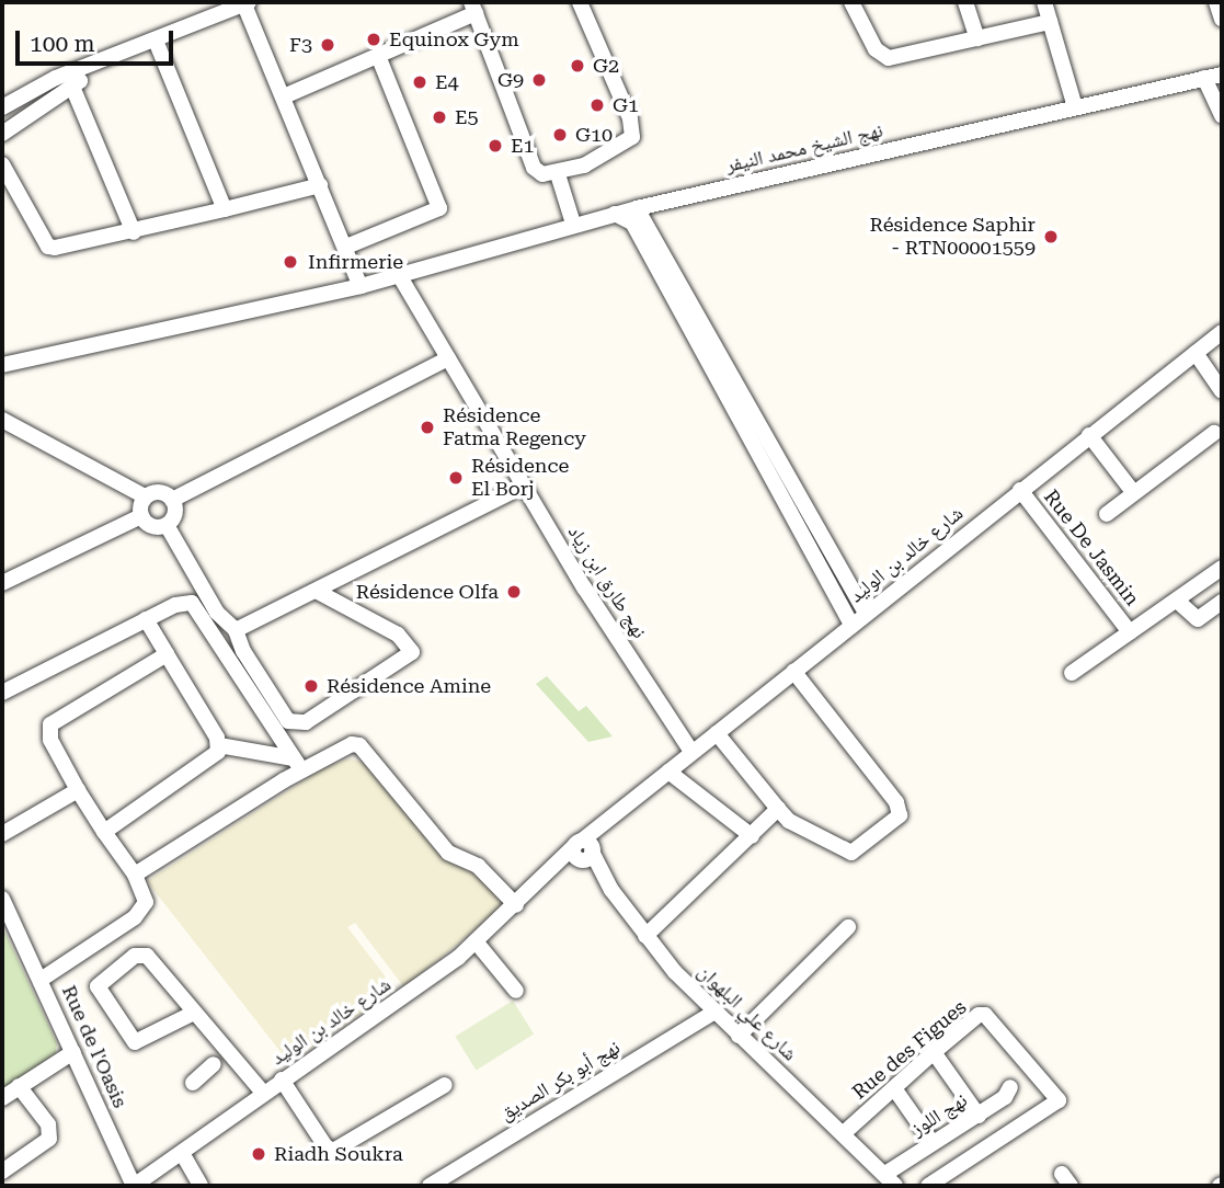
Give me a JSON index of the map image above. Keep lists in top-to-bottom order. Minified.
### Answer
{"streets":{"street":["نهج الشيخ محمد النيفر","Rue De Jasmin","شارع خالد بن الوليد","نهج طارق ابن زياد","شارع علي البلهوان","Rue de l'Oasis","Rue des Figues","نهج أبو بكر الصديق","نهج اللوز"]},"crossings":[["نهج الشيخ محمد النيفر","نهج طارق ابن زياد"],["Rue De Jasmin","شارع خالد بن الوليد"],["شارع خالد بن الوليد","نهج طارق ابن زياد"],["شارع خالد بن الوليد","شارع علي البلهوان"],["شارع خالد بن الوليد","Rue de l'Oasis"],["شارع علي البلهوان","Rue des Figues"],["شارع علي البلهوان","نهج أبو بكر الصديق"],["شارع علي البلهوان","نهج اللوز"]],"places":["Equinox Gym","F3","G2","G9","E4","G1","E5","G10","E1","Résidence Saphir - RTN00001559","Infirmerie","Résidence Fatma Regency","Résidence El Borj","Résidence Olfa","Résidence Amine","Riadh Soukra"],"scale_bar":"100 m"}
